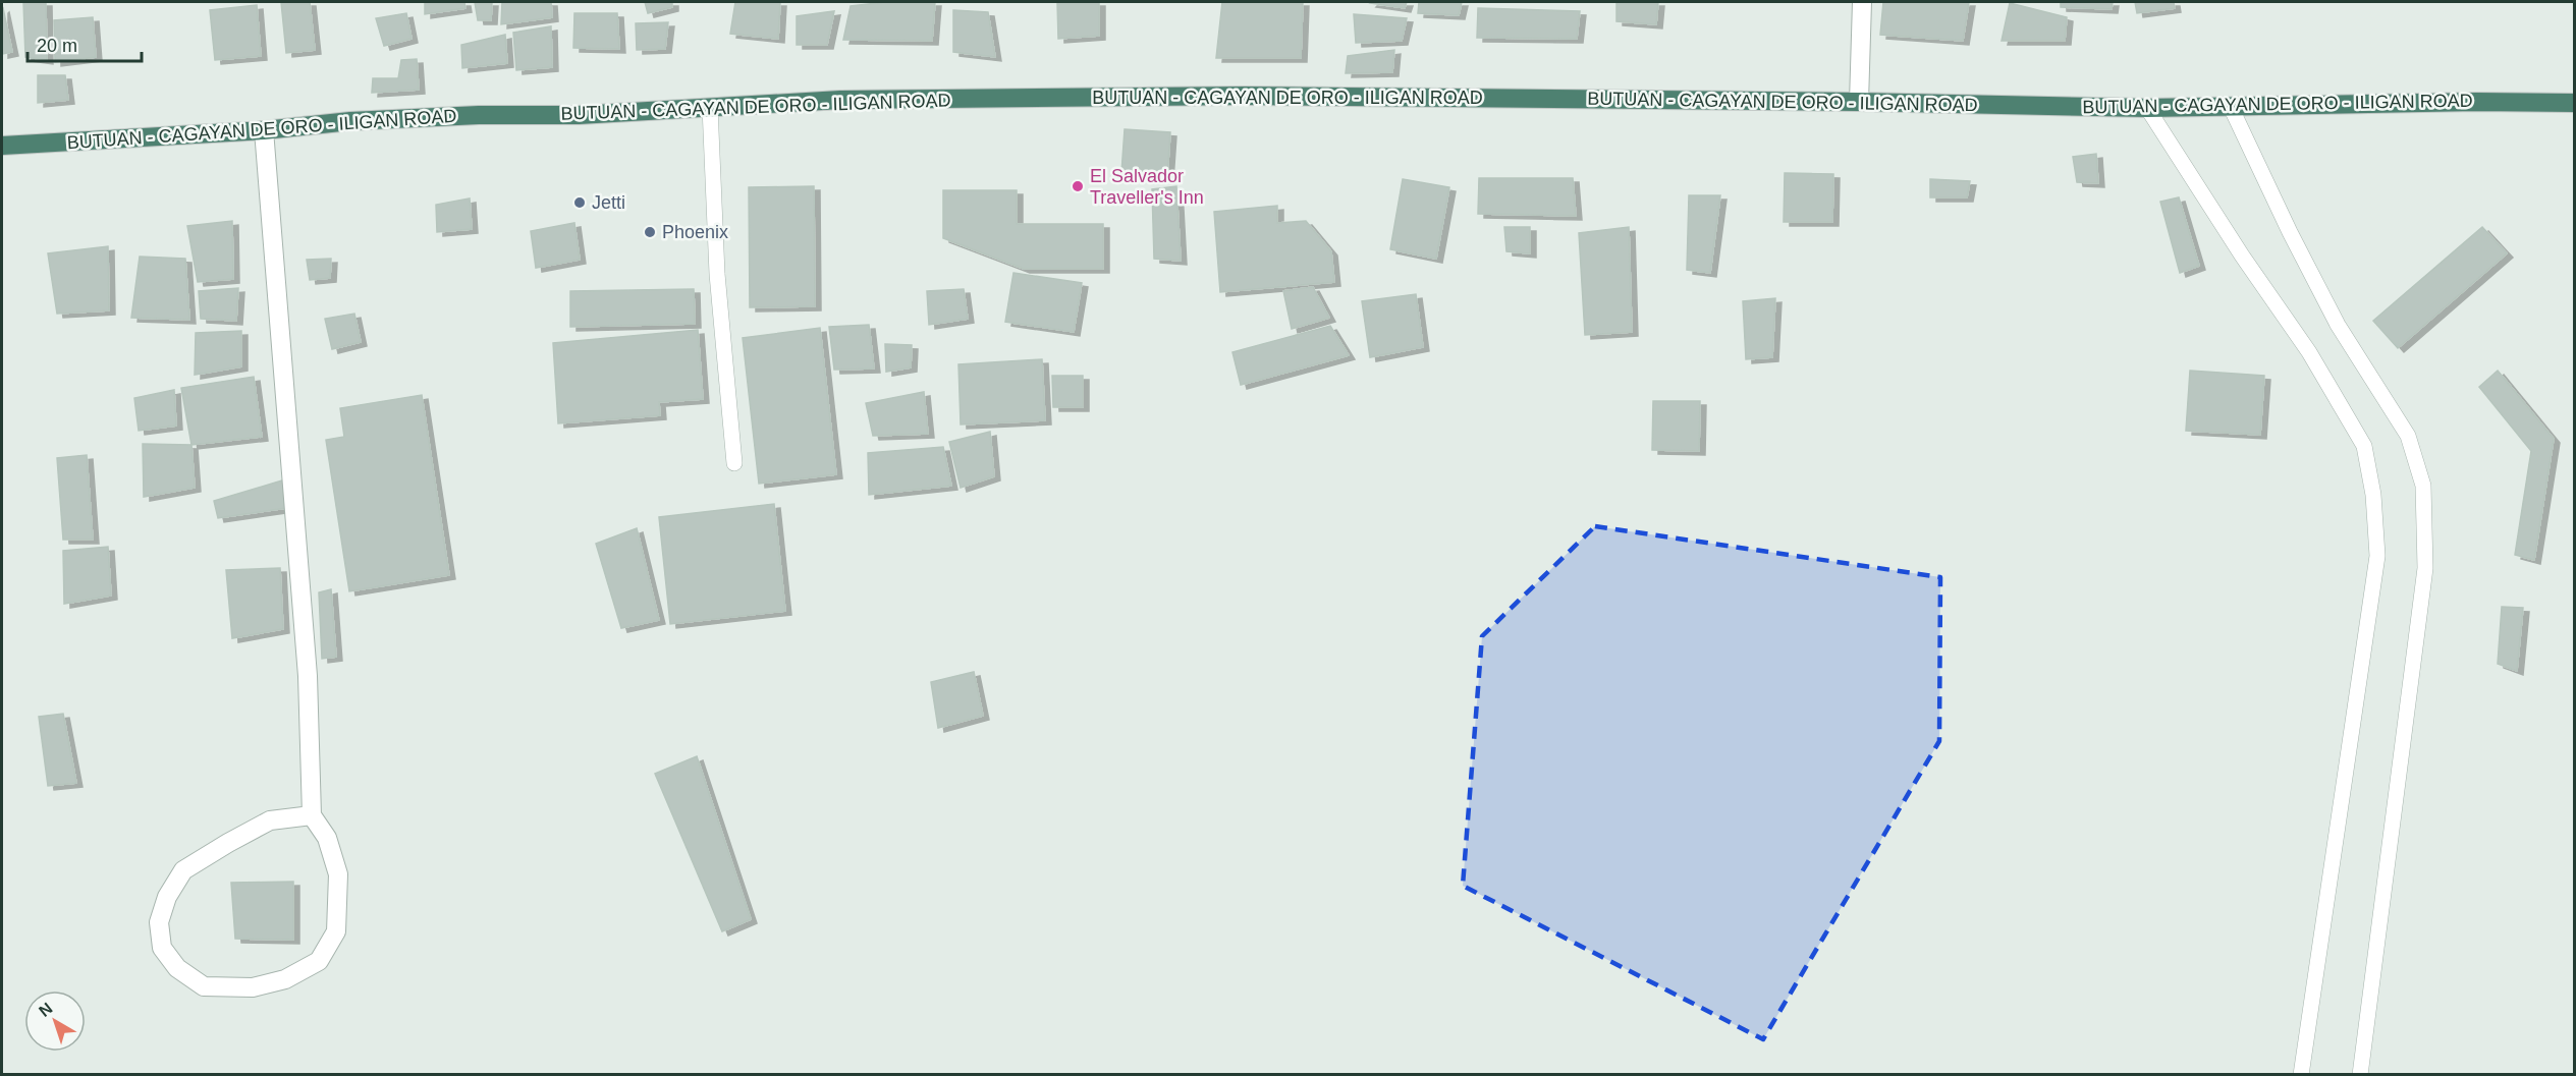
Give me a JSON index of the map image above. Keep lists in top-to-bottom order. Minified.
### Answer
{"streets":{"highway":["BUTUAN - CAGAYAN DE ORO - ILIGAN ROAD"]},"places":["El Salvador Traveller's Inn","Jetti","Phoenix"],"scale_bar":"20 m","north":"top left"}
